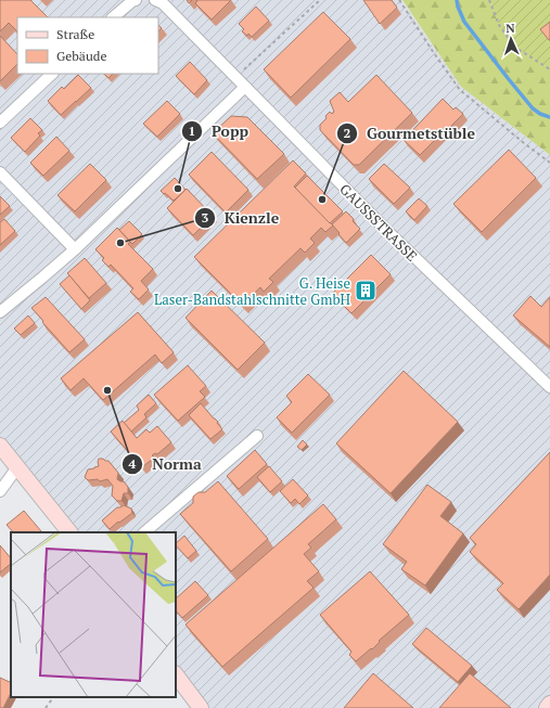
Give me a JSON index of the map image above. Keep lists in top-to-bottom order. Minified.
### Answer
{"streets":{"street":["GAUSSSTRASSE"]},"places":{"other":["Popp","Gourmetstüble","Kienzle","Norma"],"building":["G. Heise Laser-Bandstahlschnitte GmbH"]},"legend":["Straße","Gebäude"],"north":"top"}
